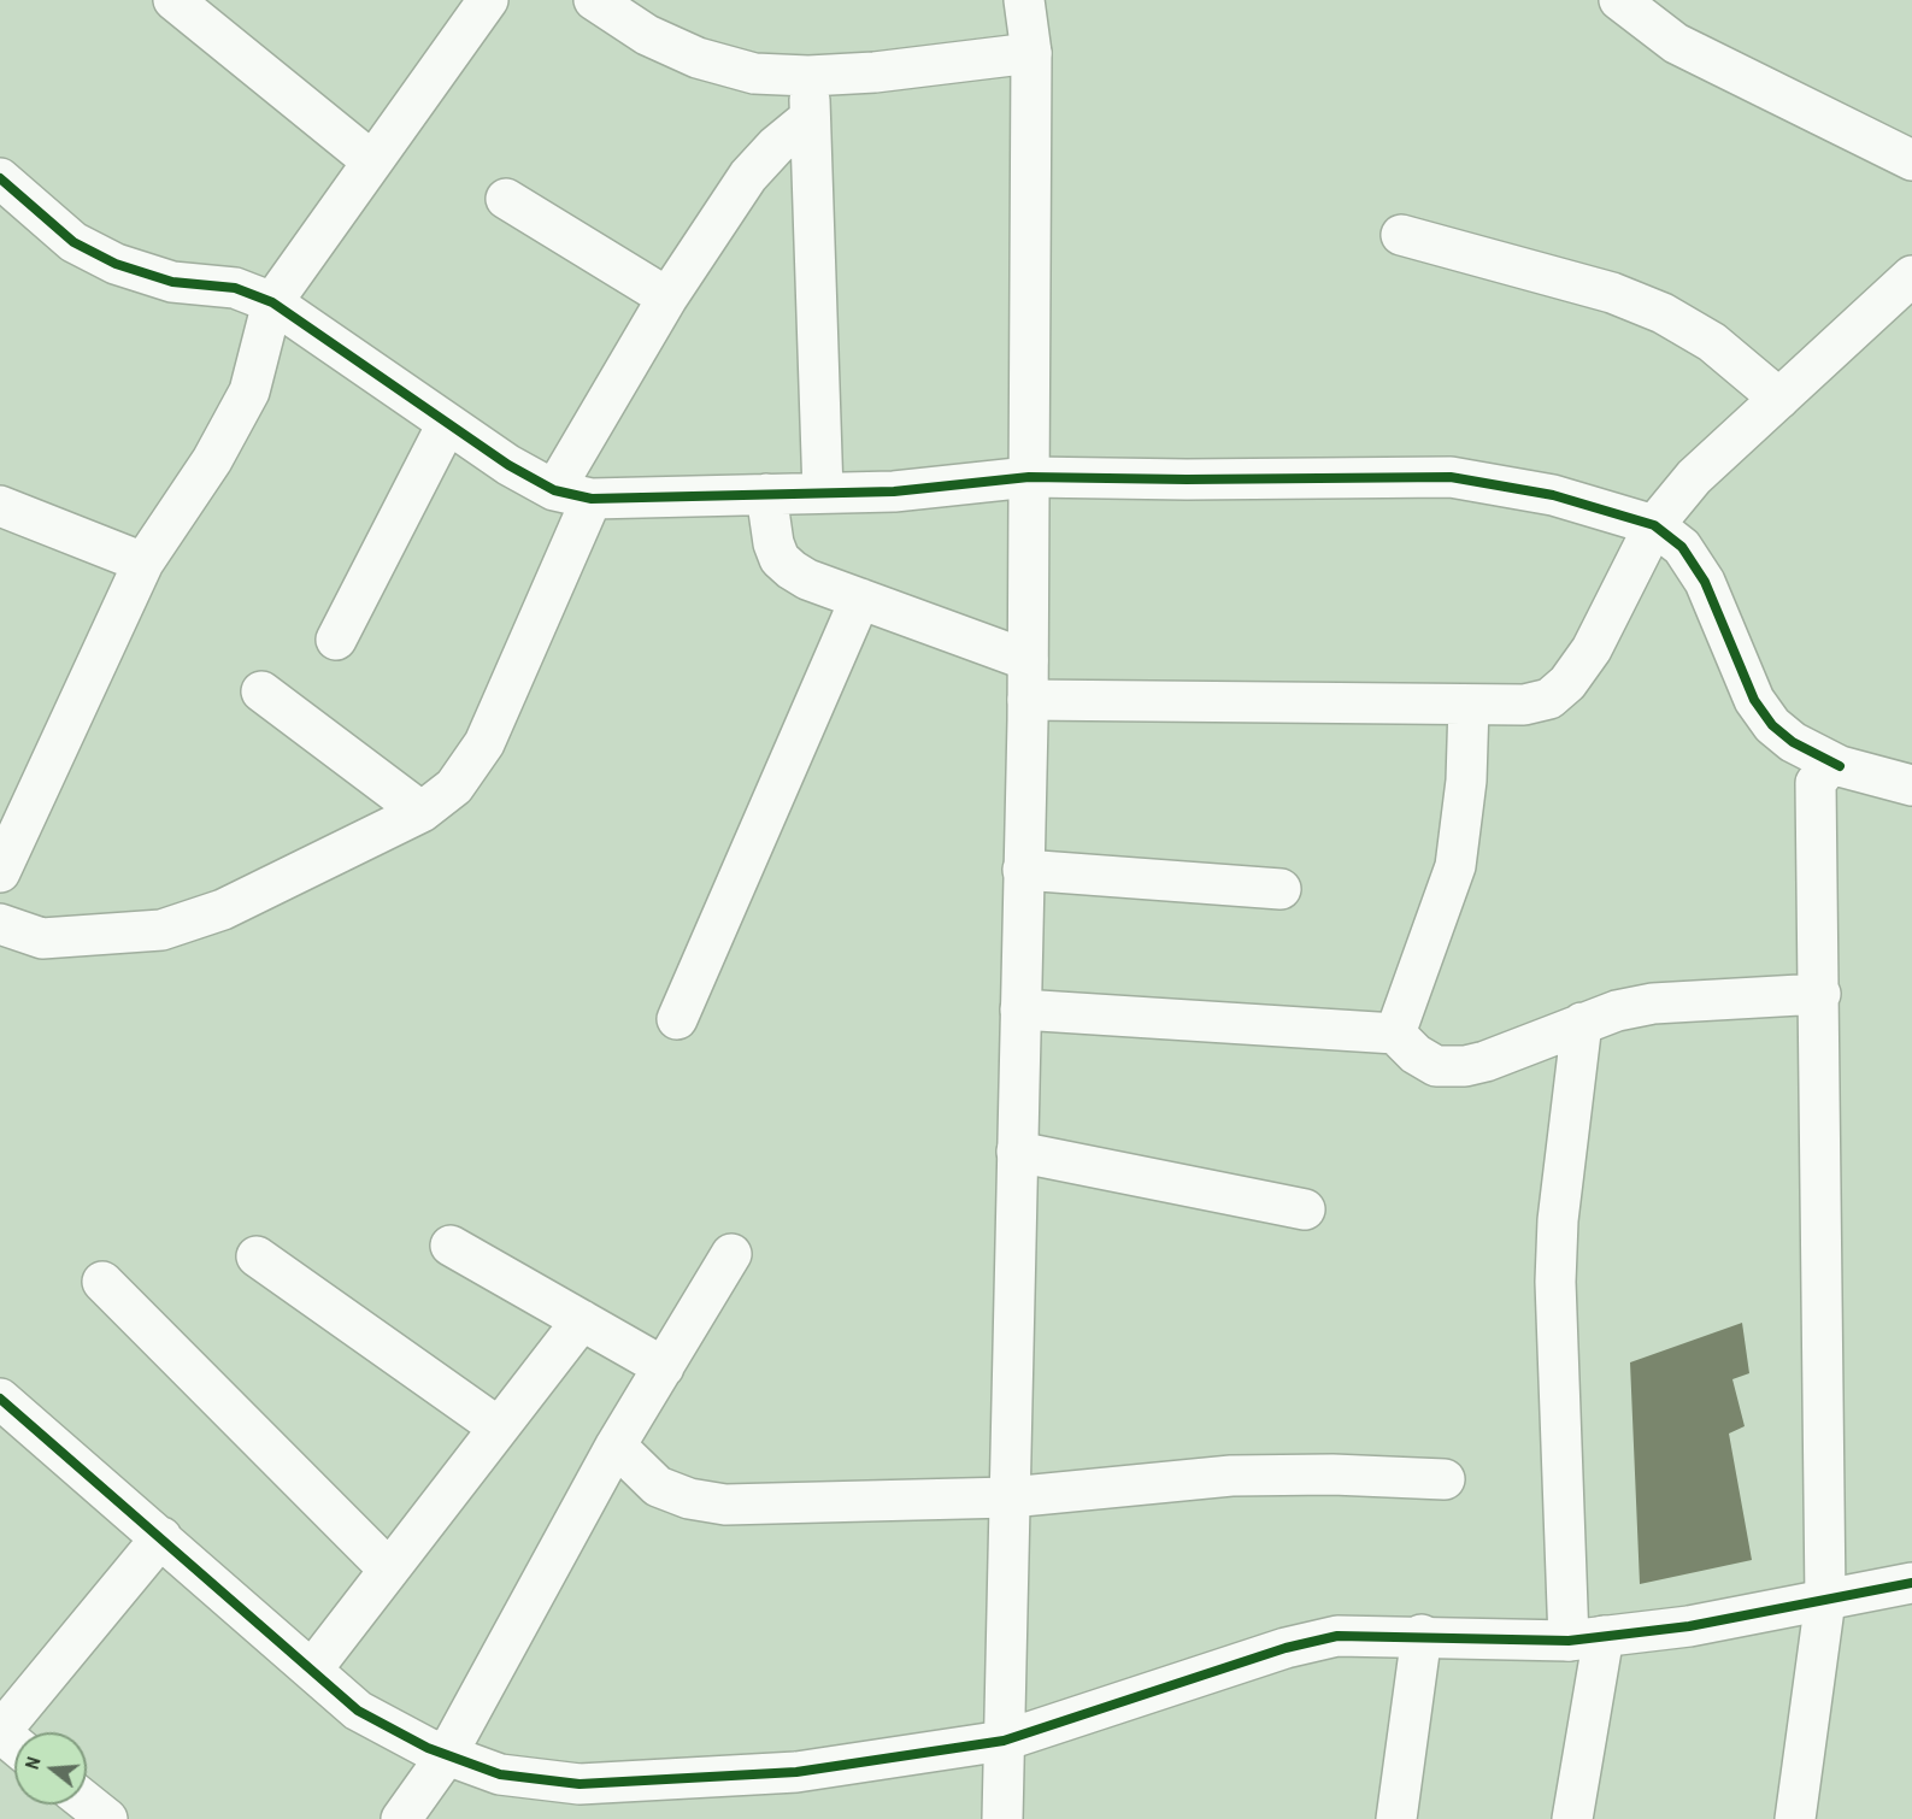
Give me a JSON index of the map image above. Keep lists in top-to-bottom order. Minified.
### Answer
{"north":"left"}
